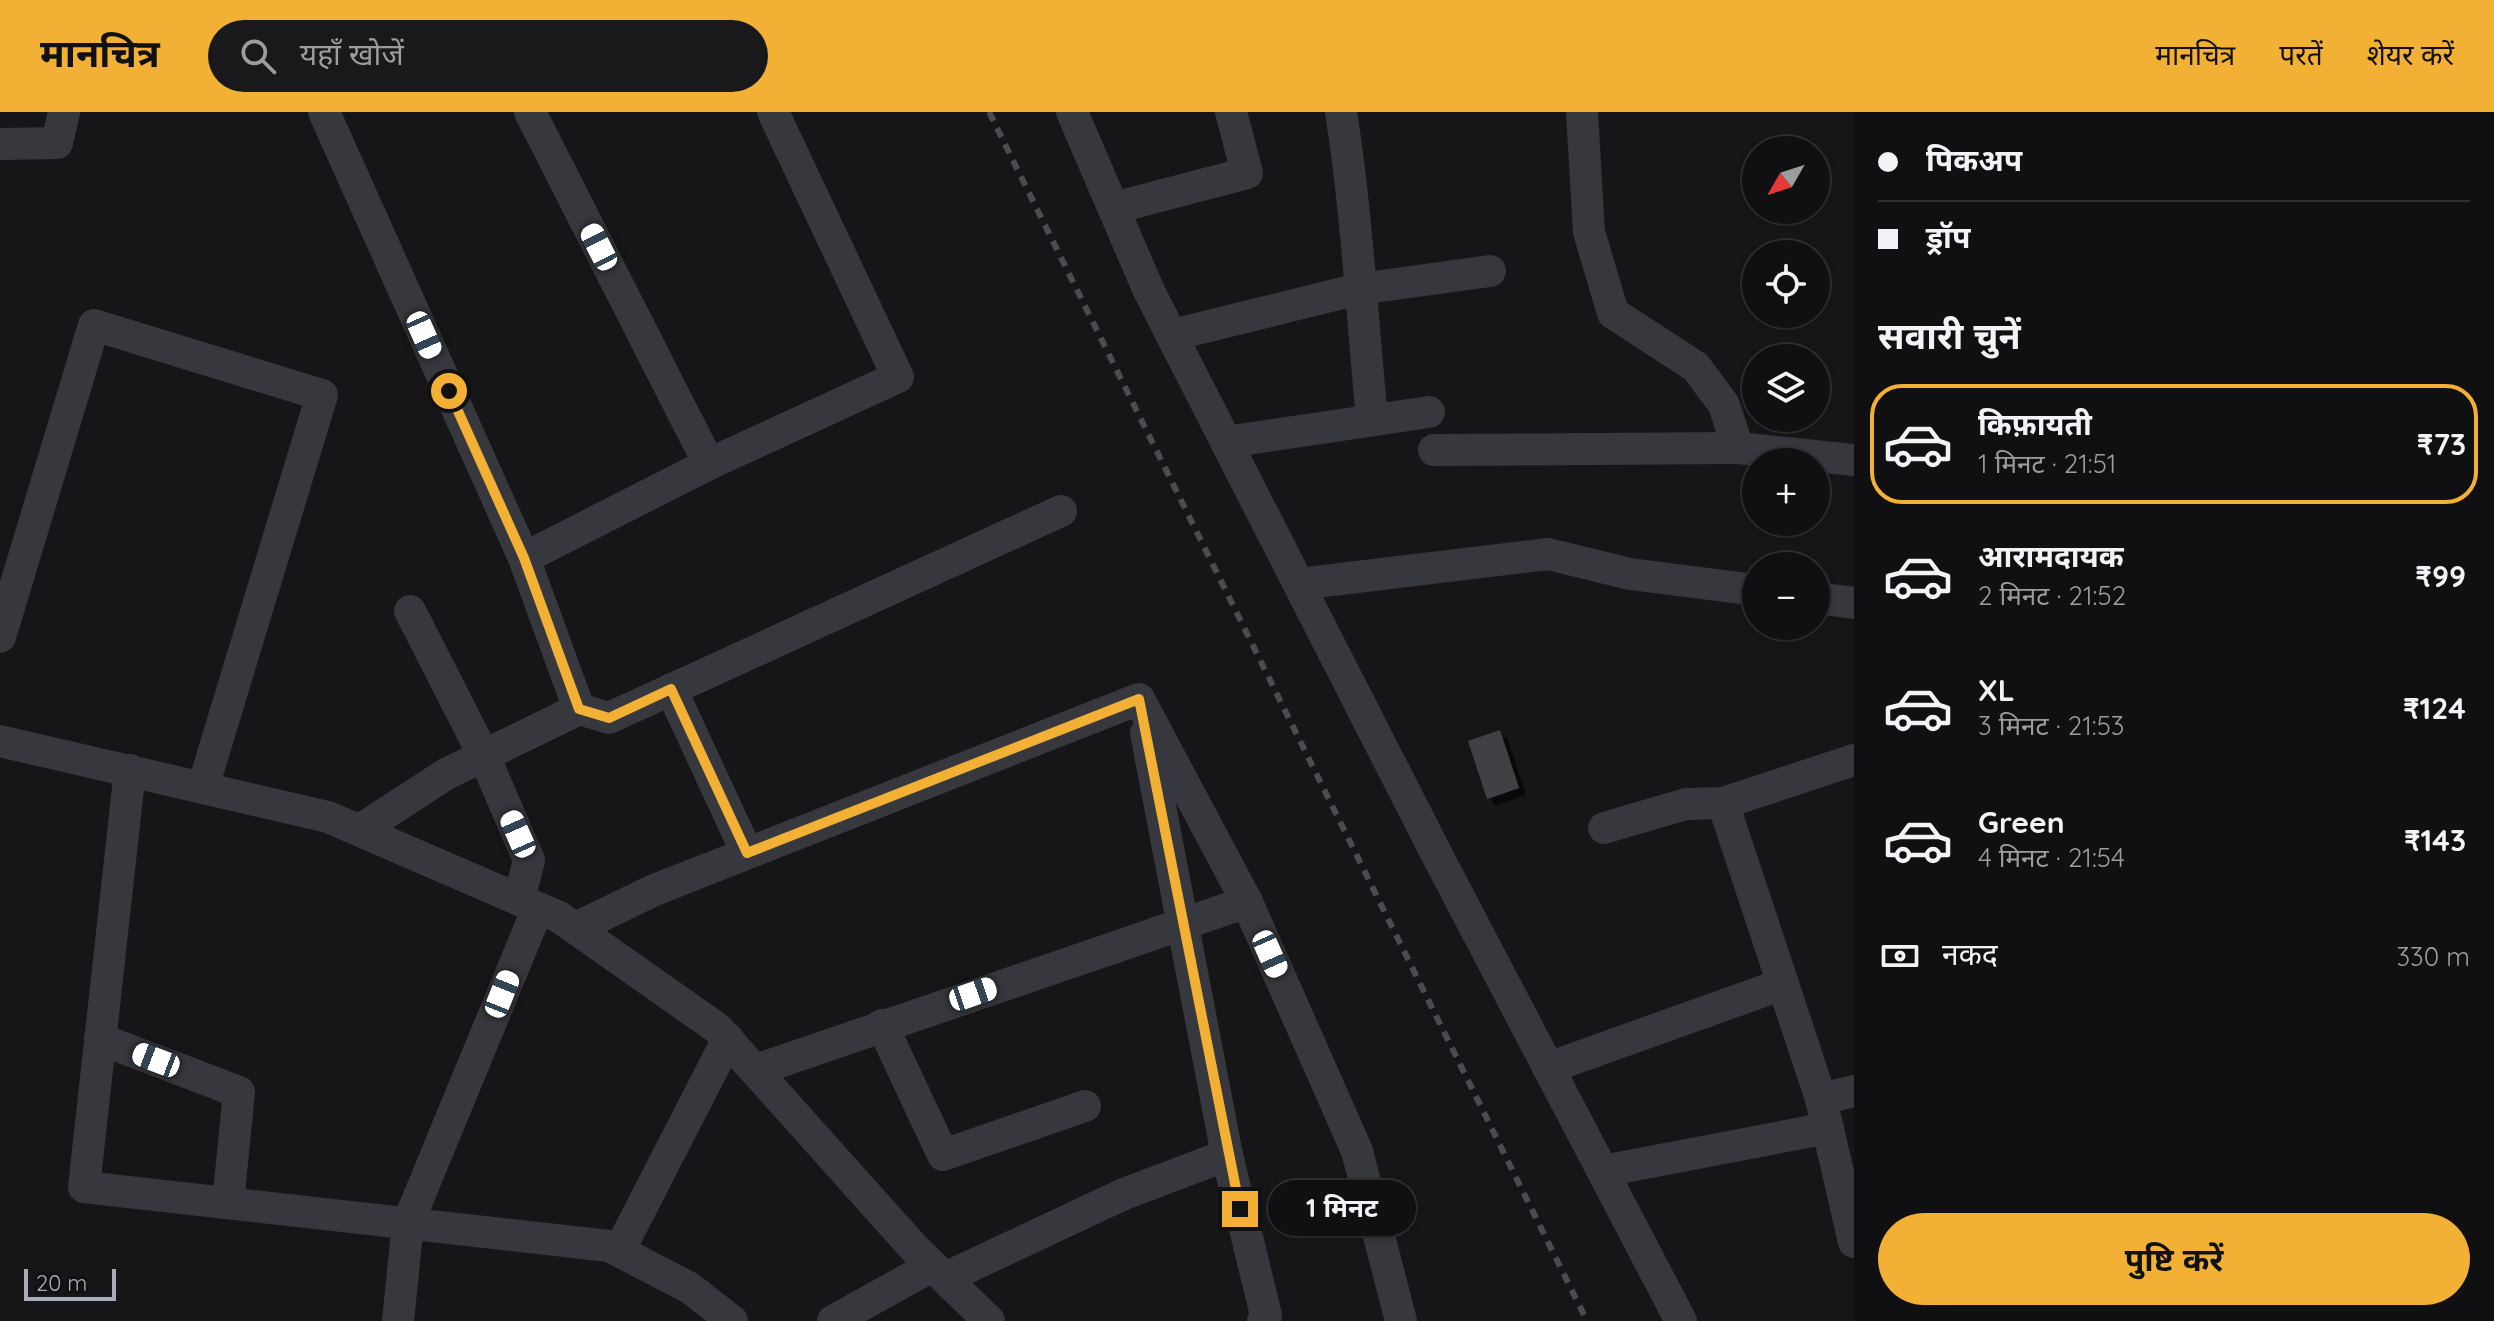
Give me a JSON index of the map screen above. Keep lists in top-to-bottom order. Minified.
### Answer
{"scale_bar":"20 m","north":"bottom left","page":{"header":"मानचित्र","search":"यहाँ खोजें","nav":["मानचित्र","परतें","शेयर करें"],"banner":["पिकअप","ड्रॉप"],"map_buttons":["+","−"],"heading":"सवारी चुनें","list":[{"name":"किफ़ायती","note":"1 मिनट · 21:51","value":"₹73"},{"name":"आरामदायक","note":"2 मिनट · 21:52","value":"₹99"},{"name":"XL","note":"3 मिनट · 21:53","value":"₹124"},{"name":"Green","note":"4 मिनट · 21:54","value":"₹143"}],"pay":["नकद","330 m"],"bubble":"1 मिनट","buttons":"पुष्टि करें","scale":"20 m"}}
